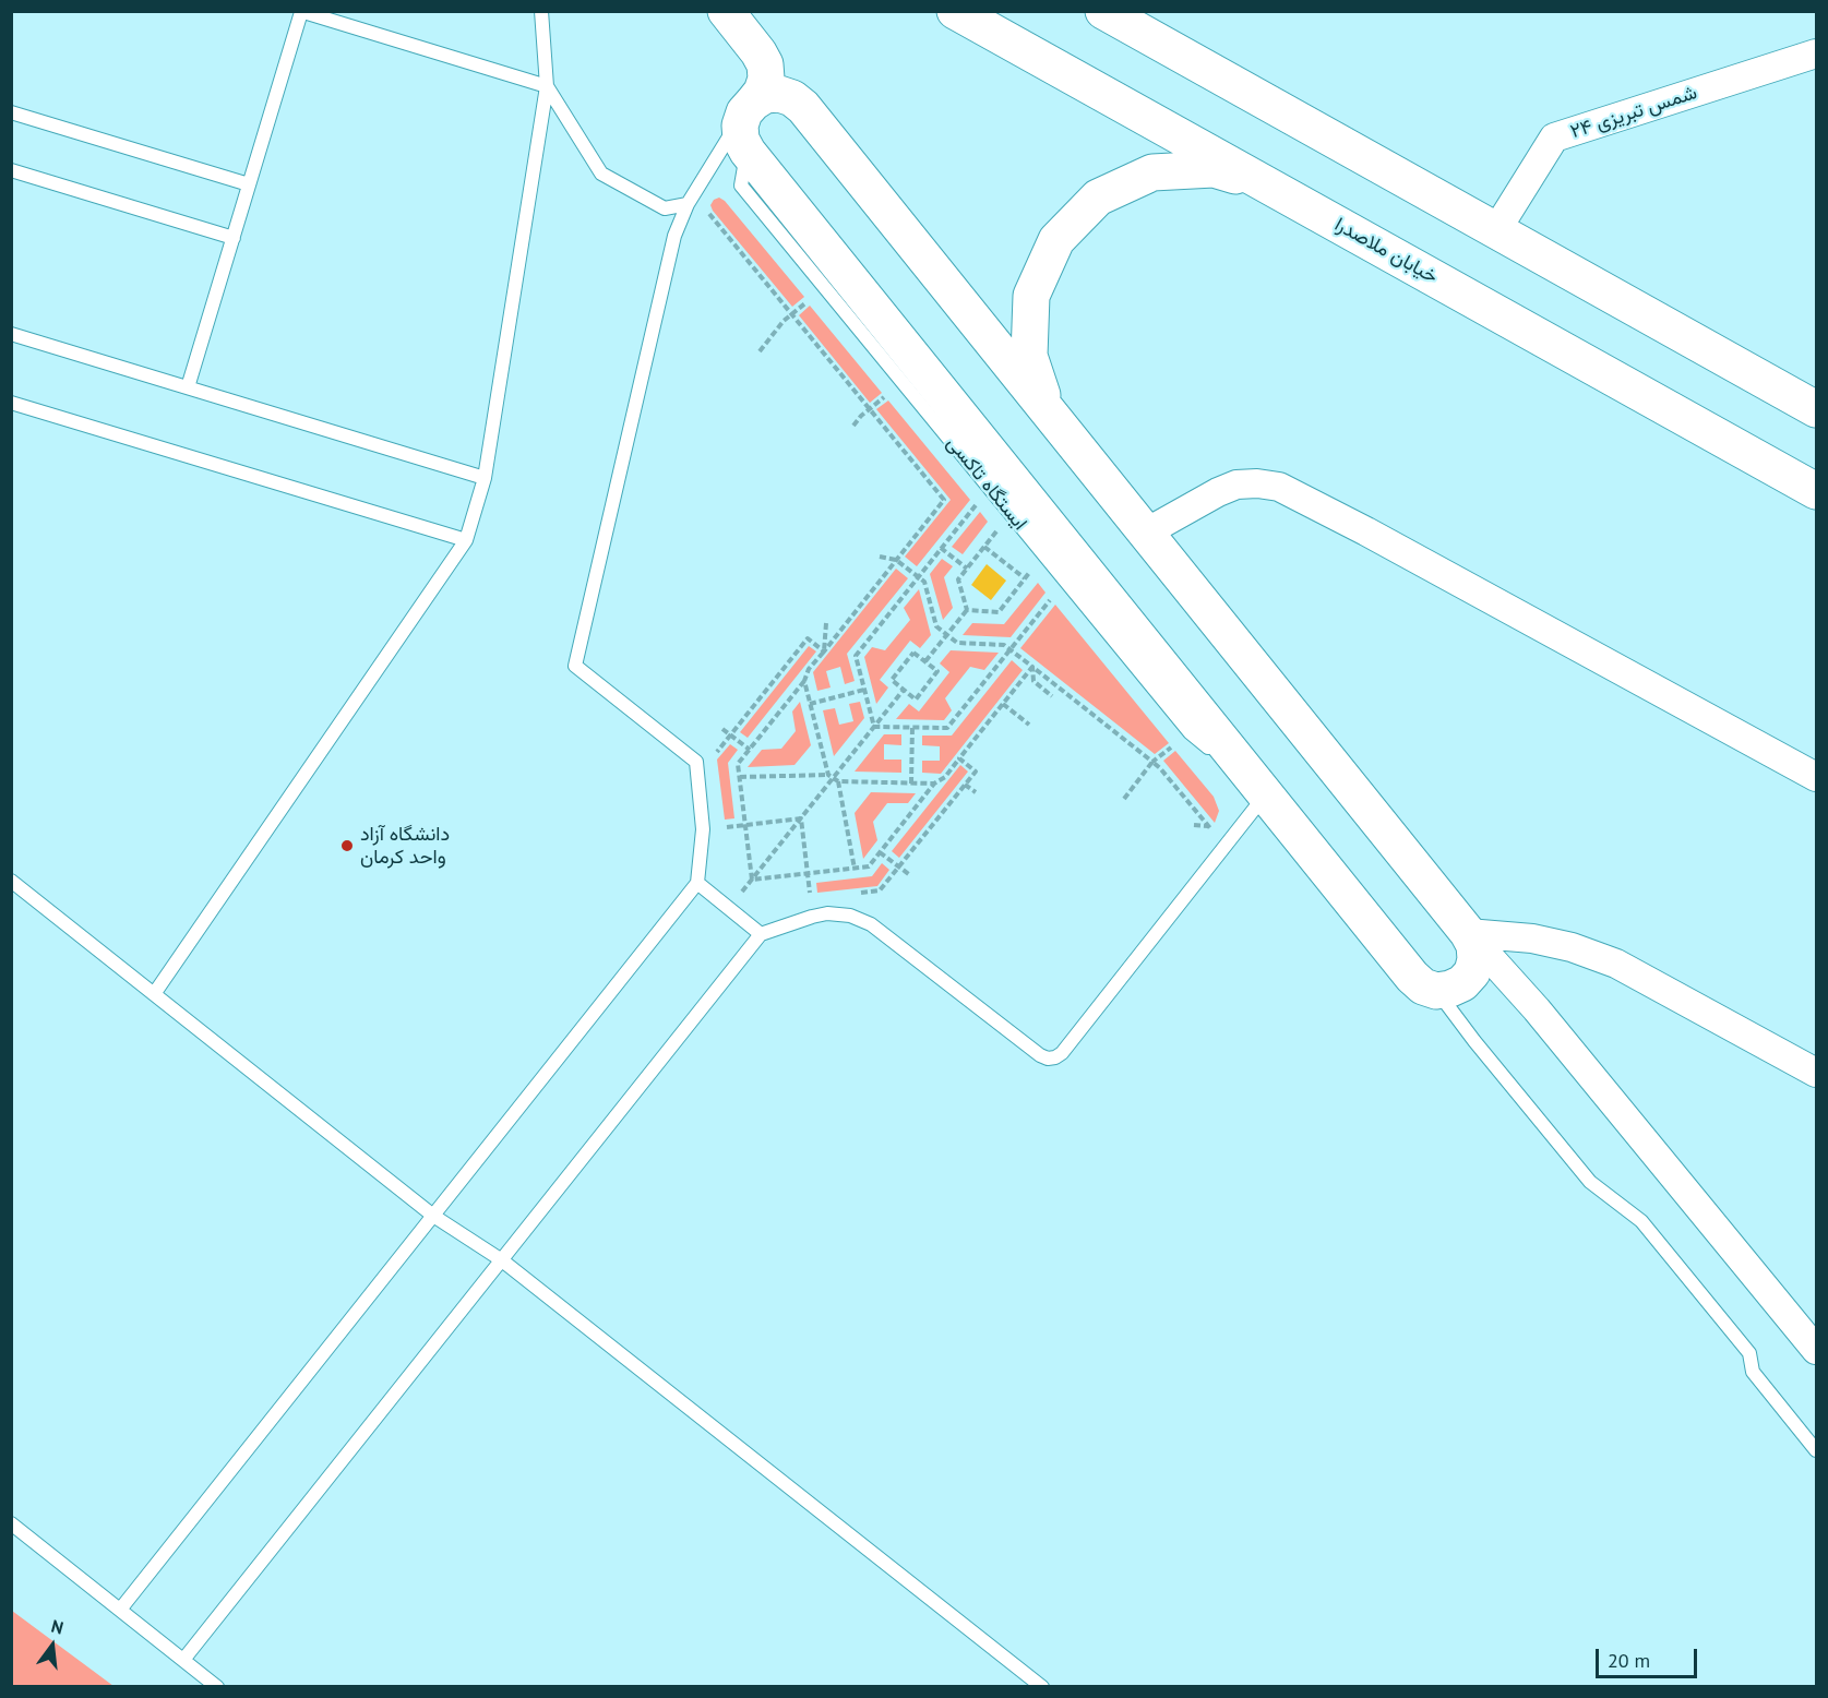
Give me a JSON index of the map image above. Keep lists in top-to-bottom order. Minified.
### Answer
{"streets":{"street":["شمس تبریزی ۲۴","خیابان ملاصدرا"]},"places":["دانشگاه آزاد واحد کرمان"],"scale_bar":"20 m","north":"top"}
